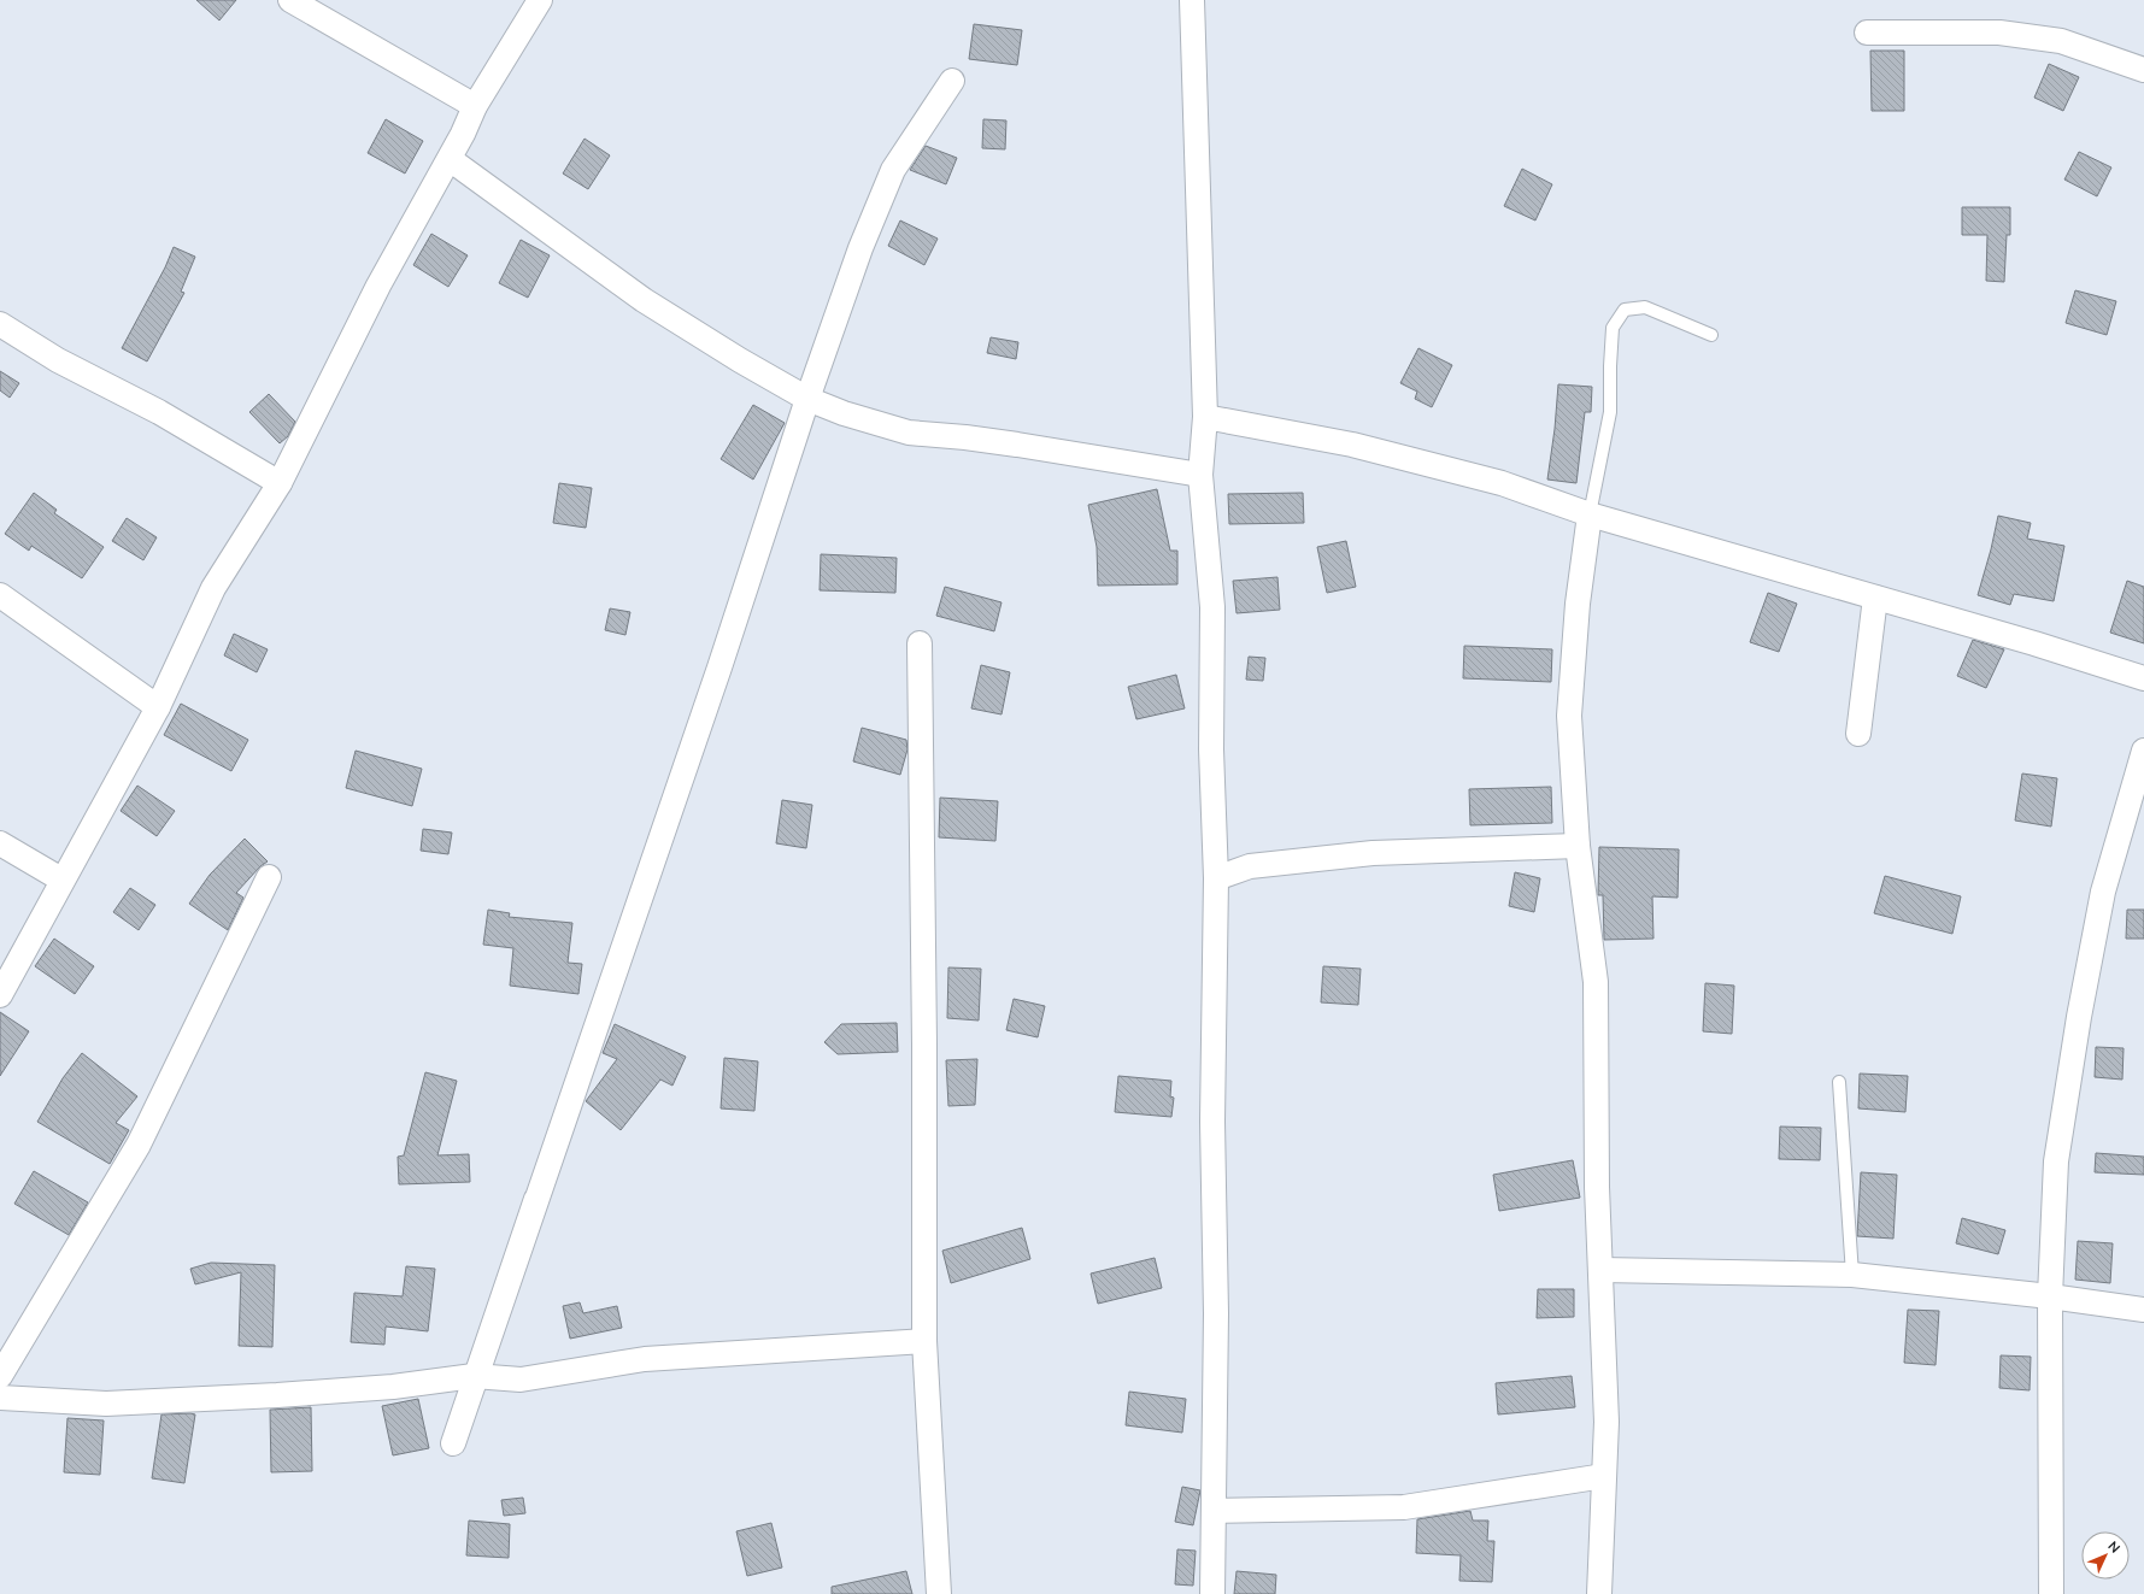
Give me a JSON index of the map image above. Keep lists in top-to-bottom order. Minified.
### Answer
{"north":"top right"}
